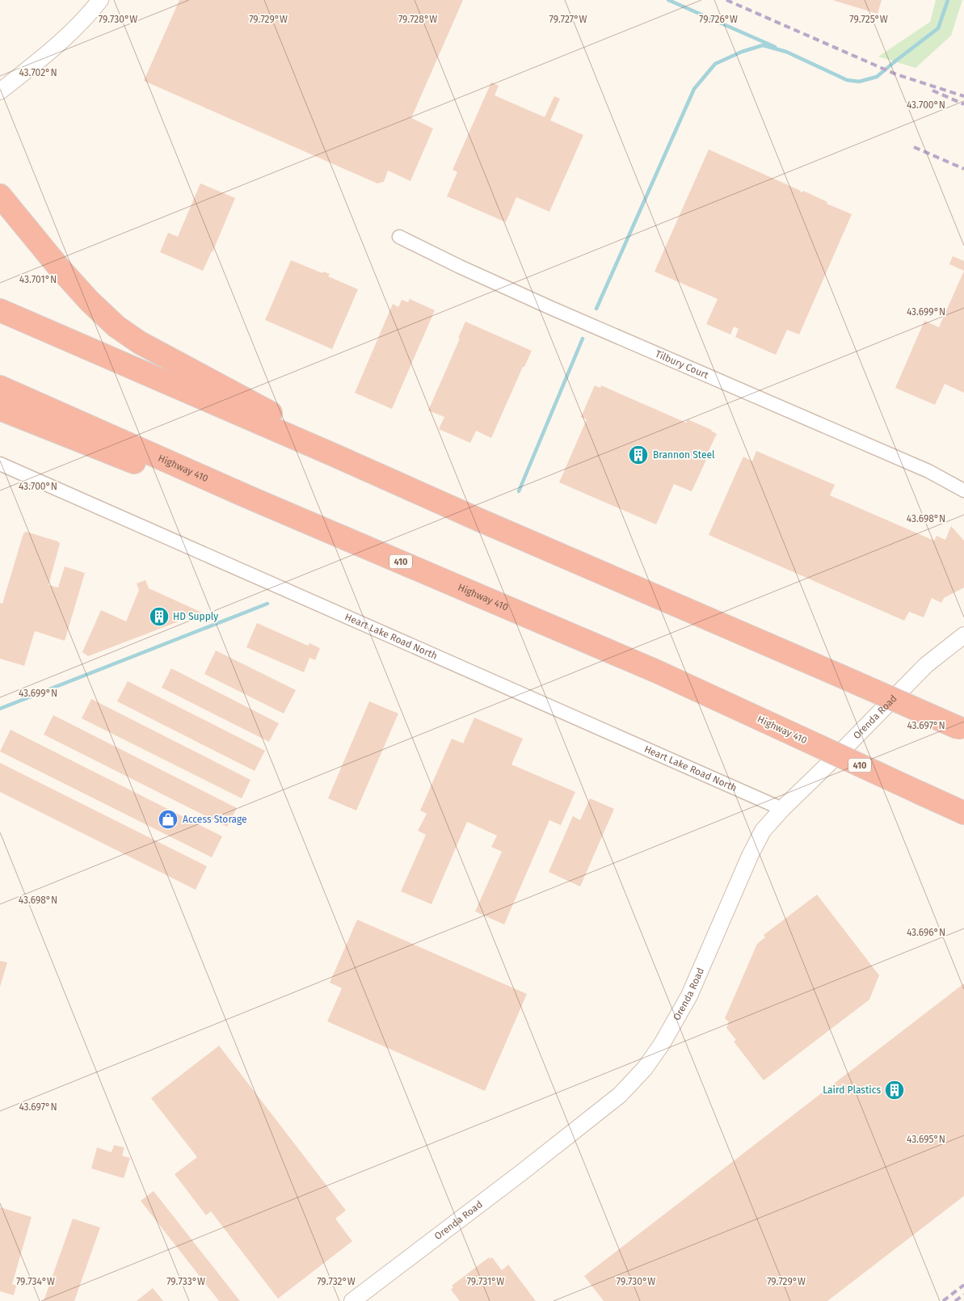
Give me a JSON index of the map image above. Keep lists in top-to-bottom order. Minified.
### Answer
{"streets":{"highway":["Highway 410","410"],"street":["Tilbury Court","Heart Lake Road North","Orenda Road"]},"crossings":[["Heart Lake Road North","Orenda Road"]],"places":{"building":["Brannon Steel","HD Supply","Laird Plastics"],"shop":["Access Storage"]},"coordinates":["79.730°W","79.729°W","79.728°W","79.727°W","79.726°W","79.725°W","43.702°N","43.700°N","43.701°N","43.699°N","43.698°N","43.697°N","43.696°N","43.695°N","79.734°W","79.733°W","79.732°W","79.731°W"]}
